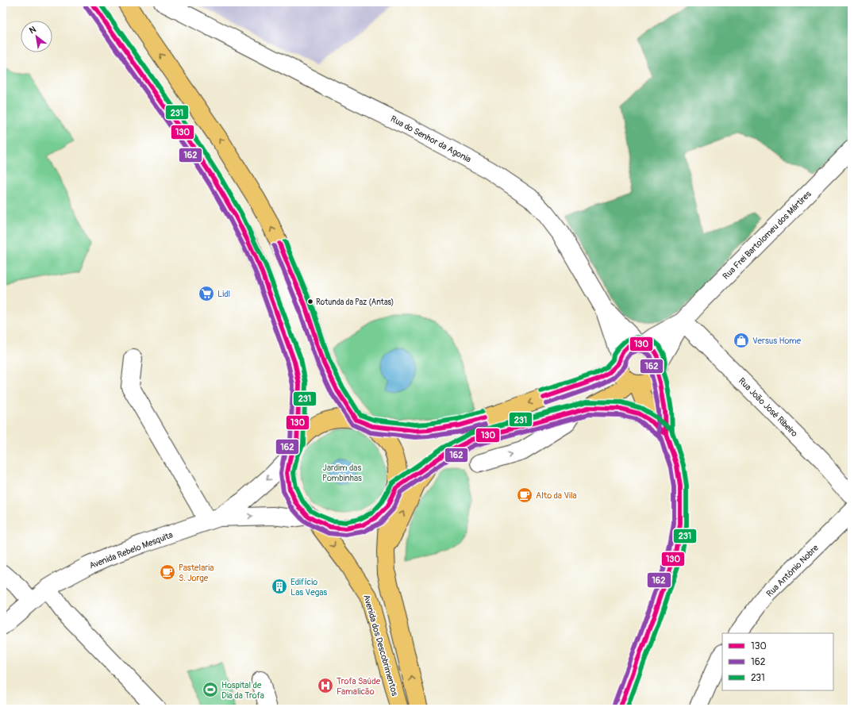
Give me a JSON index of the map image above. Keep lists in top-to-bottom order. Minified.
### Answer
{"streets":{"main road":["Avenida dos Descobrimentos"],"street":["Rua do Senhor da Agonia","Rua Frei Bartolomeu dos Mártires","Rua João José Ribeiro","Avenida Rebelo Mesquita","Rua António Nobre"]},"crossings":[["Rua do Senhor da Agonia","Rua Frei Bartolomeu dos Mártires"],["Rua Frei Bartolomeu dos Mártires","Rua João José Ribeiro"],["Avenida Rebelo Mesquita","Avenida dos Descobrimentos"]],"parks":["Jardim das Pombinhas"],"places":{"supermarket":["Lidl"],"other":["Rotunda da Paz (Antas)"],"shop":["Versus Home"],"cafe":["Alto da Vila","Pastelaria S. Jorge"],"building":["Edifício Las Vegas"],"hospital":["Trofa Saúde Famalicão"],"sports":["Hospital de Dia da Trofa"]},"lines":["transit line 130","transit line 231","transit line 162"],"legend":["130","162","231"],"north":"top left"}
